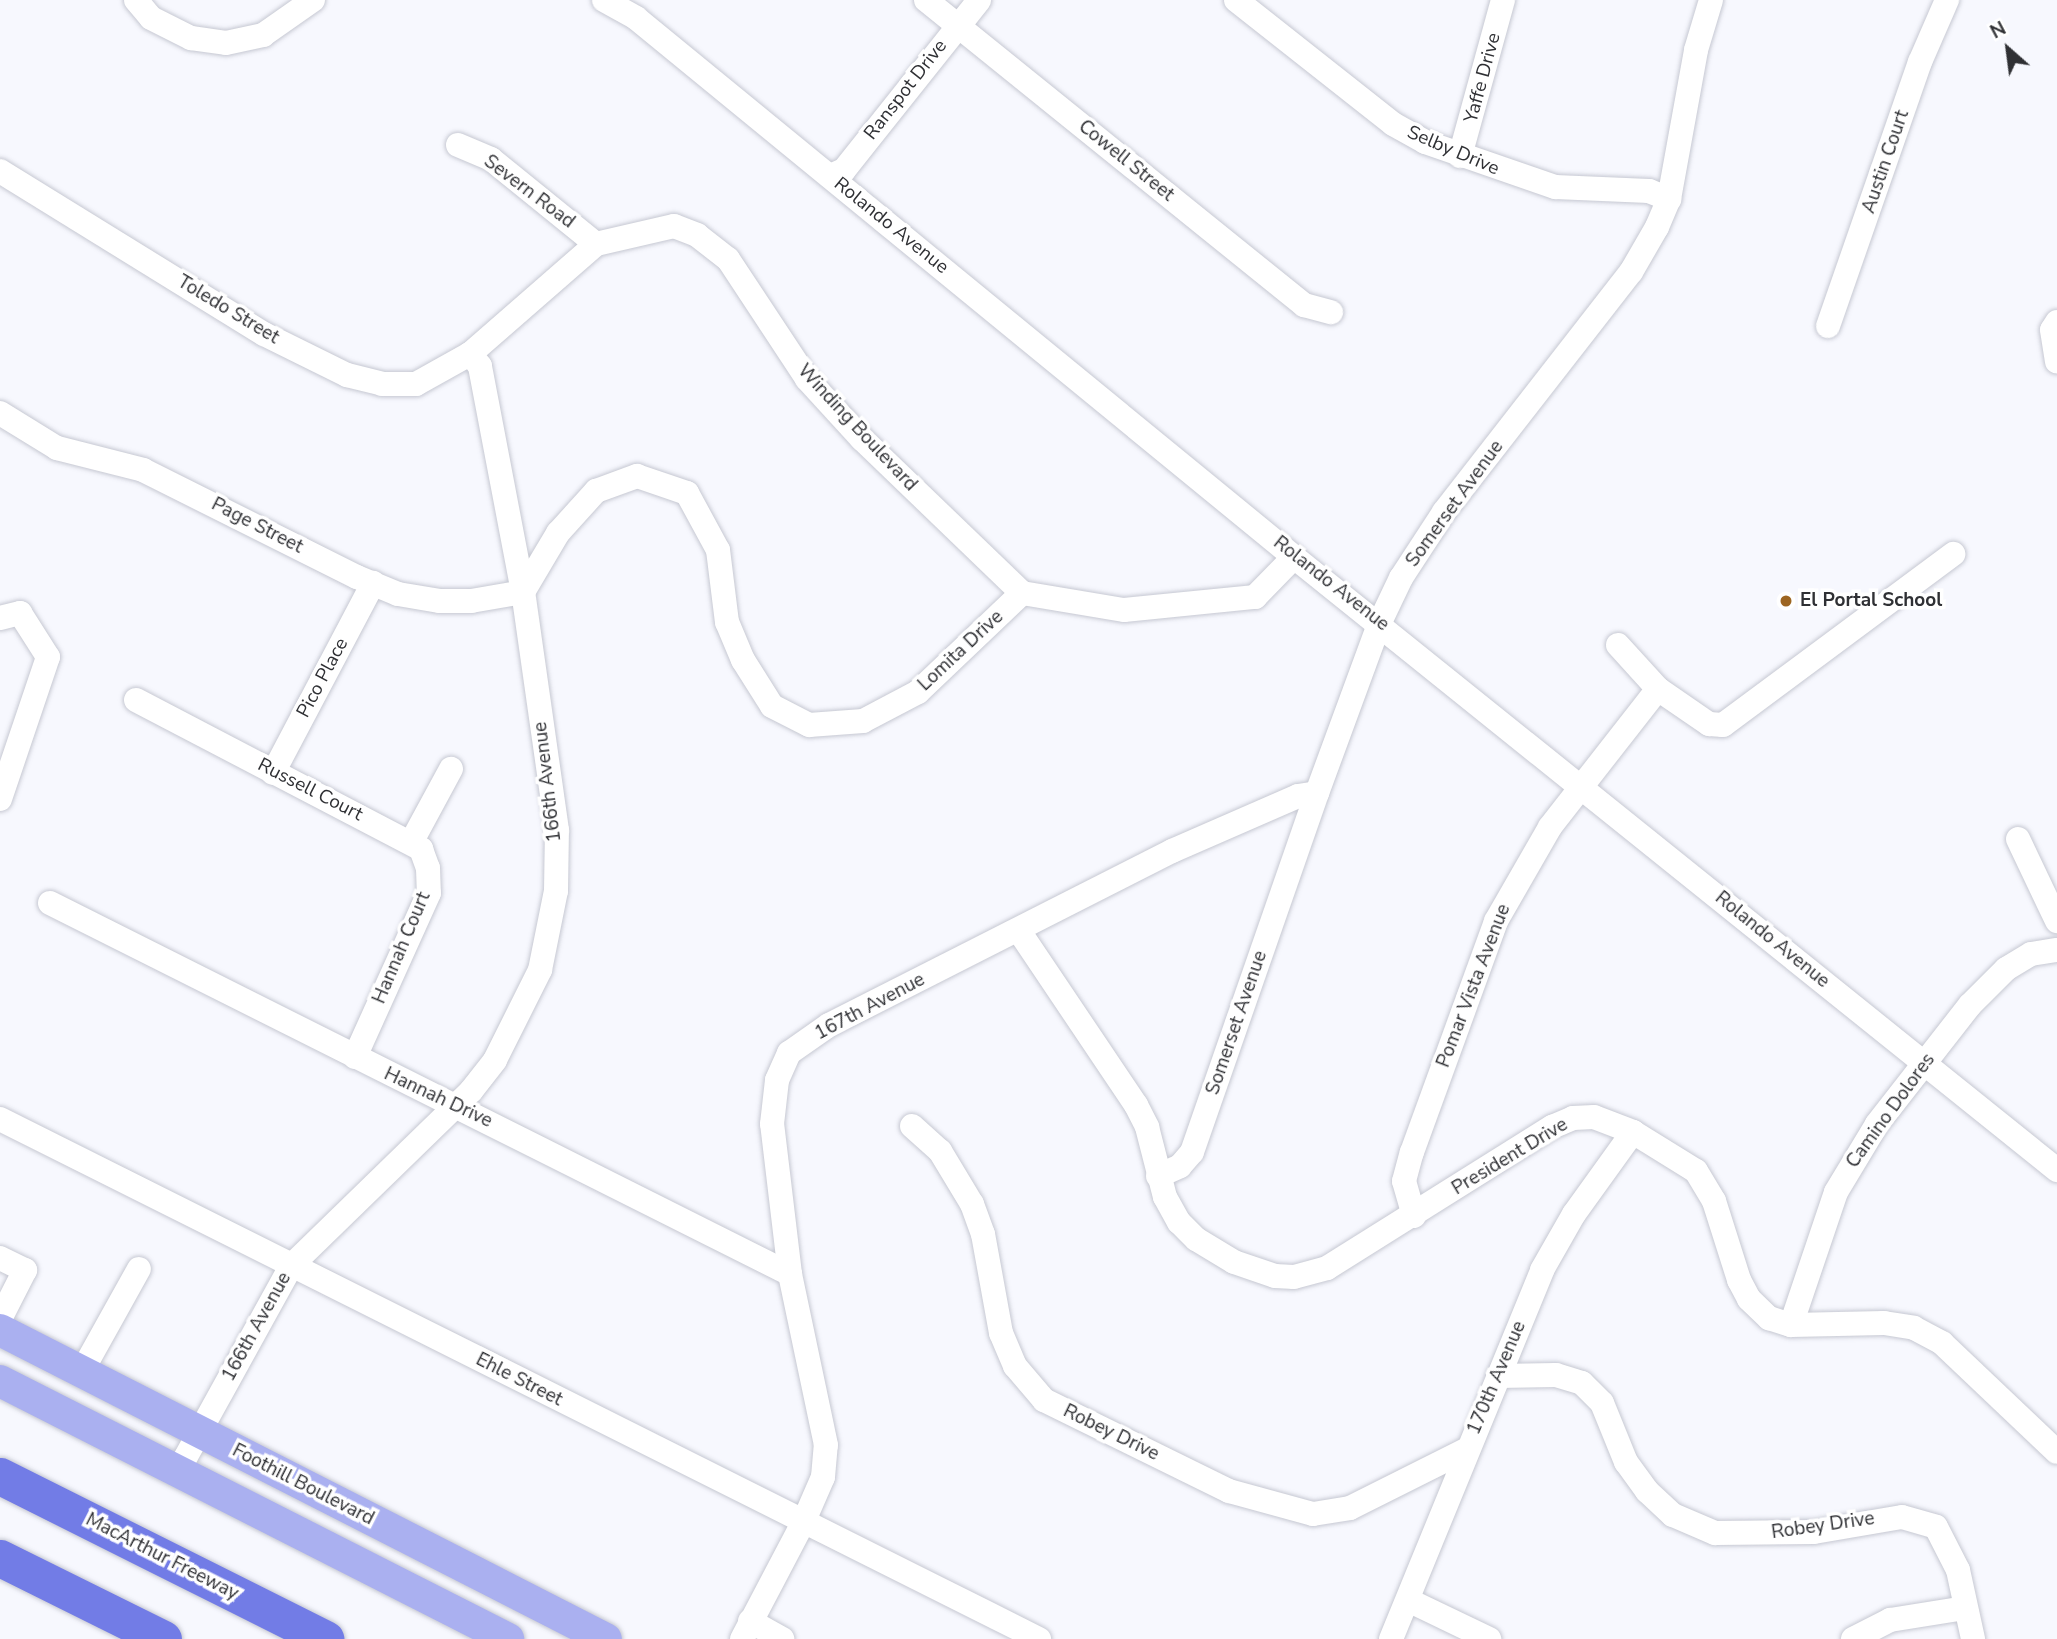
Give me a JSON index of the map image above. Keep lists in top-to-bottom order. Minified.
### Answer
{"streets":{"highway":["MacArthur Freeway"],"main road":["Foothill Boulevard"],"street":["Yaffe Drive","Ranspot Drive","Selby Drive","Cowell Street","Austin Court","Severn Road","Rolando Avenue","Toledo Street","Winding Boulevard","Somerset Avenue","Page Street","Lomita Drive","Pico Place","166th Avenue","Russell Court","Hannah Court","Pomar Vista Avenue","167th Avenue","Hannah Drive","Camino Dolores","President Drive","170th Avenue","Ehle Street","Robey Drive"]},"crossings":[["Yaffe Drive","Selby Drive"],["Ranspot Drive","Cowell Street"],["Ranspot Drive","Rolando Avenue"],["Selby Drive","Somerset Avenue"],["Severn Road","Winding Boulevard"],["Rolando Avenue","Somerset Avenue"],["Rolando Avenue","Pomar Vista Avenue"],["Rolando Avenue","Camino Dolores"],["Toledo Street","Winding Boulevard"],["Toledo Street","166th Avenue"],["Winding Boulevard","Lomita Drive"],["Winding Boulevard","166th Avenue"],["Somerset Avenue","167th Avenue"],["Somerset Avenue","President Drive"],["Page Street","Lomita Drive"],["Page Street","Pico Place"],["Page Street","166th Avenue"],["Lomita Drive","166th Avenue"],["Pico Place","Russell Court"],["166th Avenue","Hannah Drive"],["166th Avenue","Ehle Street"],["166th Avenue","Foothill Boulevard"],["Russell Court","Hannah Court"],["Hannah Court","Hannah Drive"],["Pomar Vista Avenue","President Drive"],["167th Avenue","Hannah Drive"],["167th Avenue","President Drive"],["167th Avenue","Ehle Street"],["Camino Dolores","President Drive"],["President Drive","170th Avenue"],["170th Avenue","Robey Drive"]],"places":["El Portal School"],"north":"top left"}
